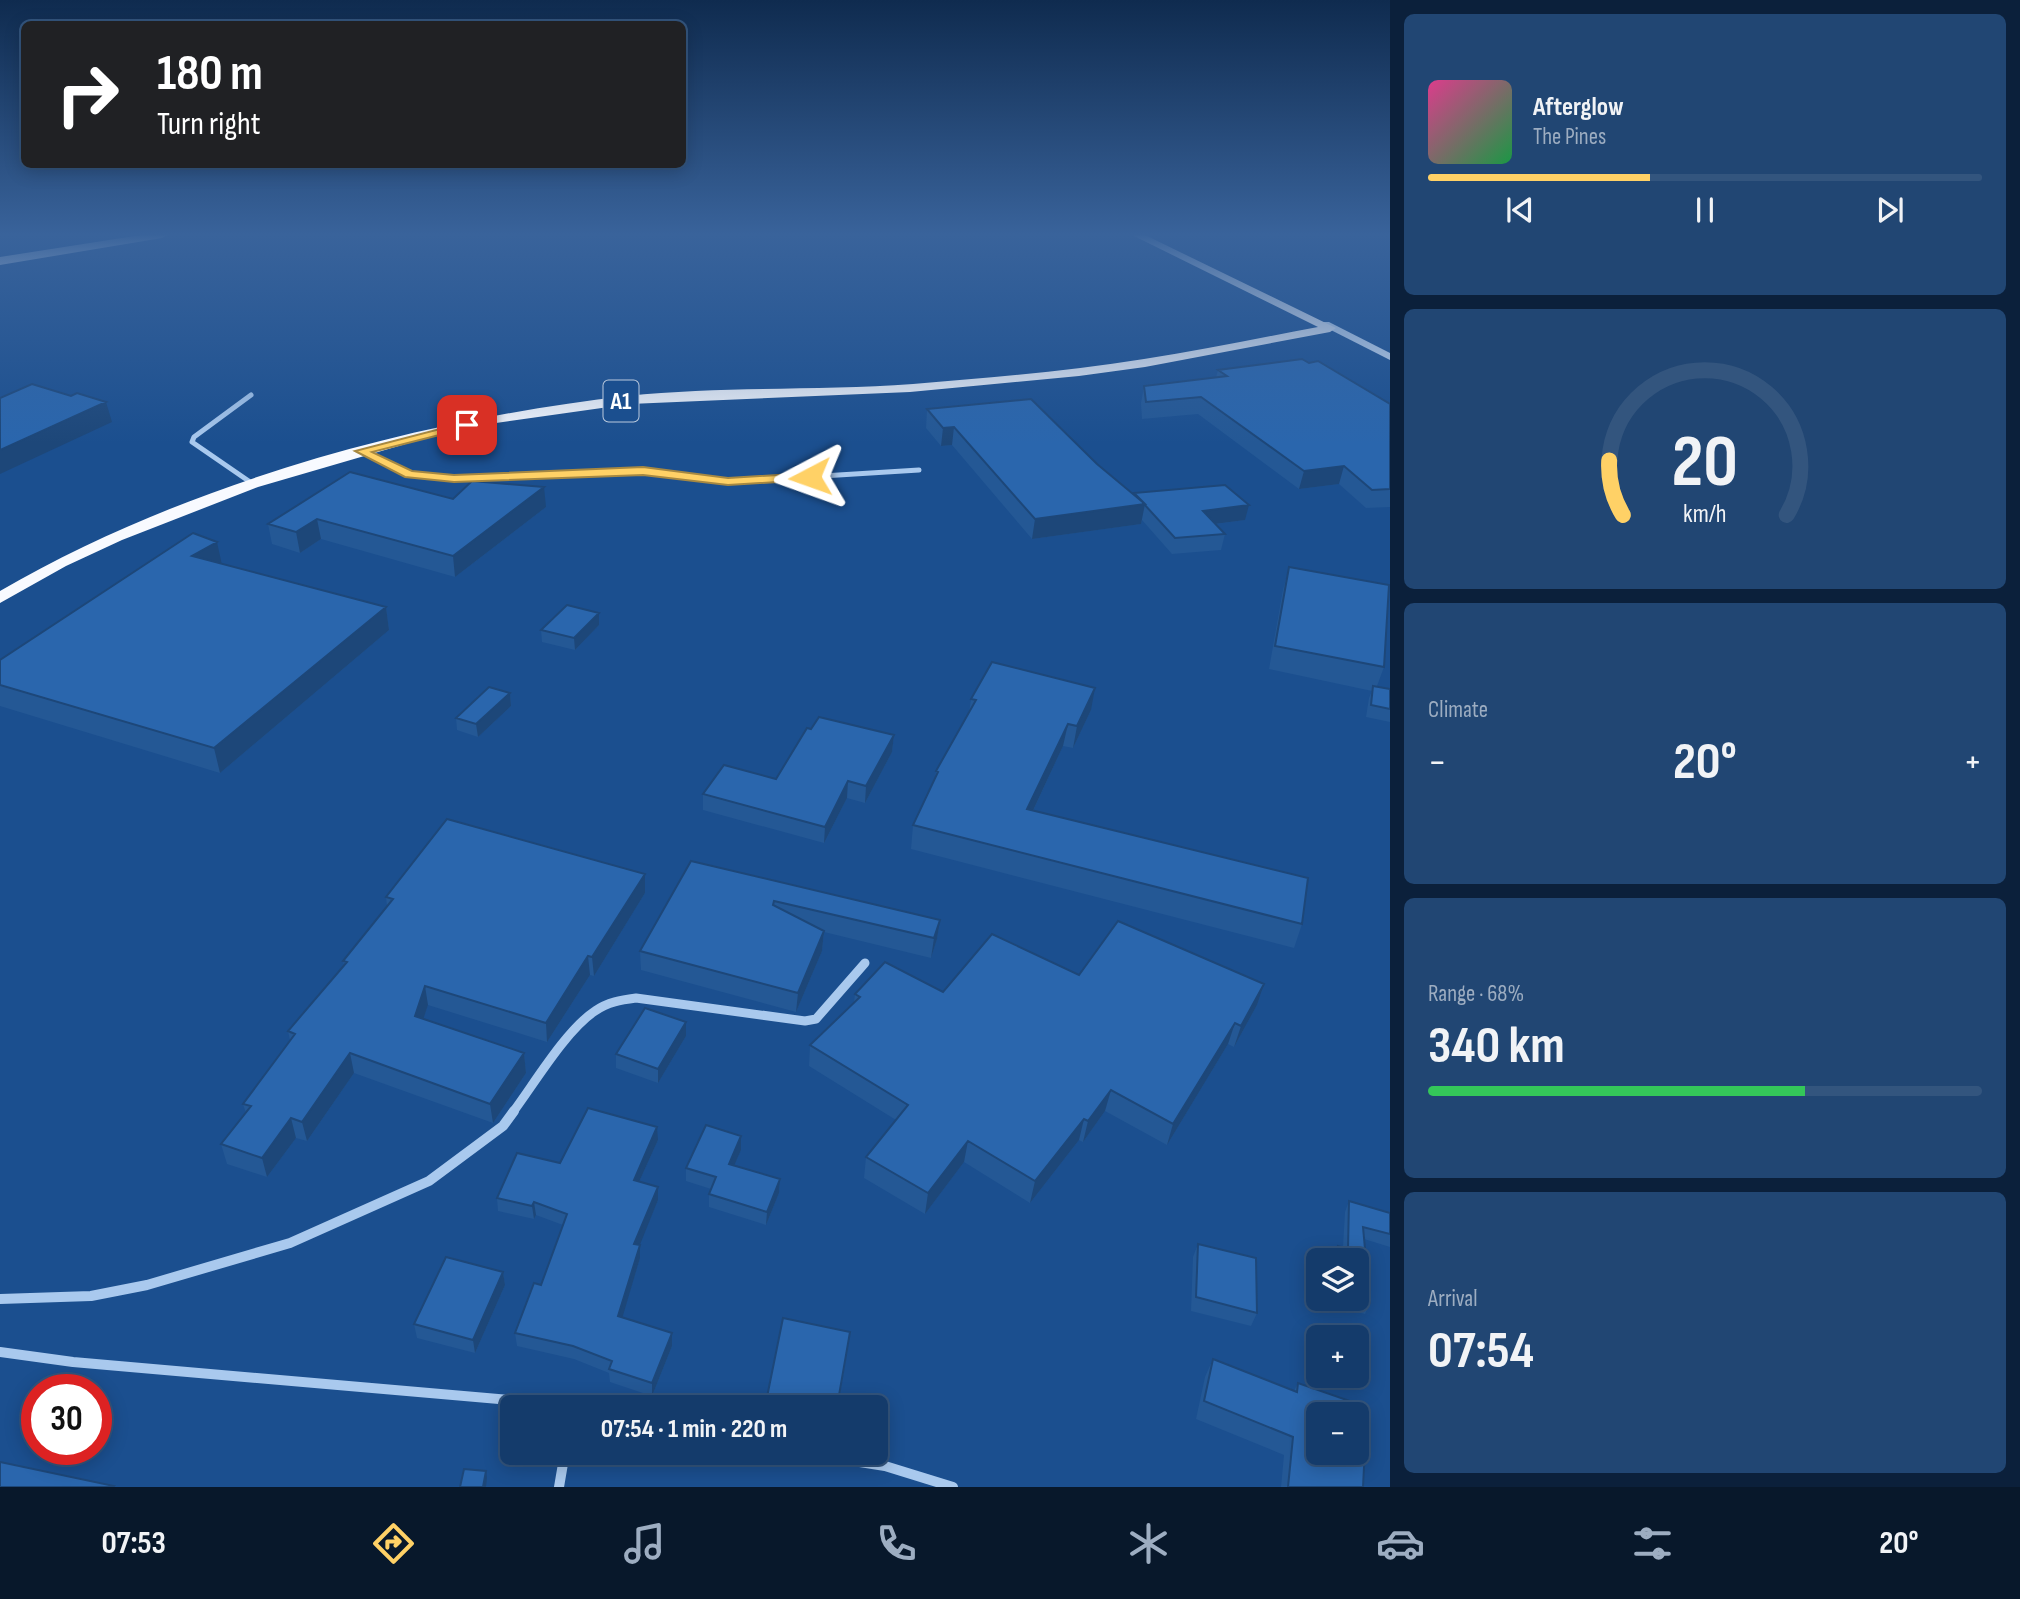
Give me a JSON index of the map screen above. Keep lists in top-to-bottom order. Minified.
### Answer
{"streets":{"highway":["A1"]},"page":{"turn":["180 m","Turn right"],"song":["Afterglow","The Pines"],"tile":["Climate",["Range · 68%","340 km"],["Arrival","07:54"]],"heat":["−","20°","+"],"map_buttons":["+","−"],"limit":"30","trip":"07:54 · 1 min · 220 m","tabs":["07:53","20°"],"gauge":["20","km/h"]}}
